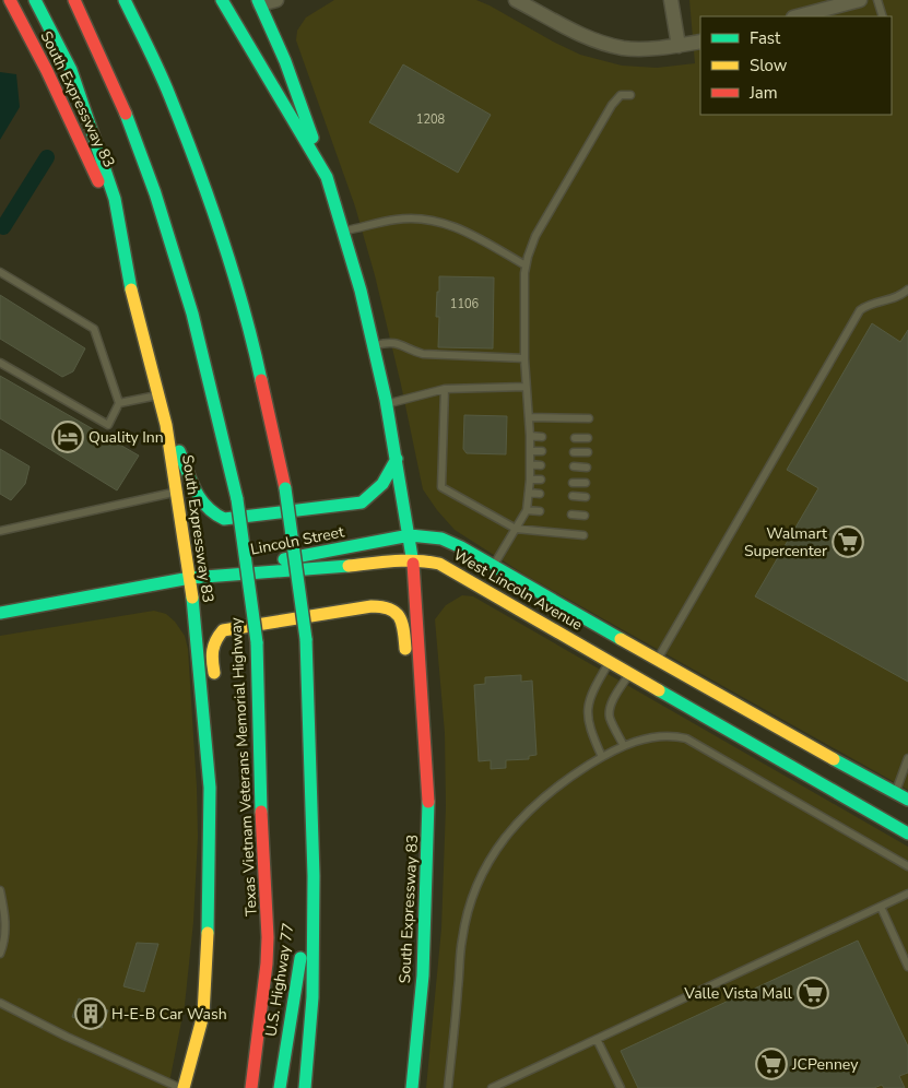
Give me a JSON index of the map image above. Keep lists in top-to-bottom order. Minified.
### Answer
{"streets":{"main road":["South Expressway 83","Lincoln Street","West Lincoln Avenue","Texas Vietnam Veterans Memorial Highway","U.S. Highway 77"]},"crossings":[["South Expressway 83","Lincoln Street"],["South Expressway 83","West Lincoln Avenue"],["Lincoln Street","West Lincoln Avenue"],["Texas Vietnam Veterans Memorial Highway","U.S. Highway 77"]],"places":{"hotel":["Quality Inn"],"supermarket":["Walmart Supercenter","Valle Vista Mall","JCPenney"],"building":["H-E-B Car Wash"]},"house_numbers":["1208","1106"],"legend":["Fast","Slow","Jam"]}
